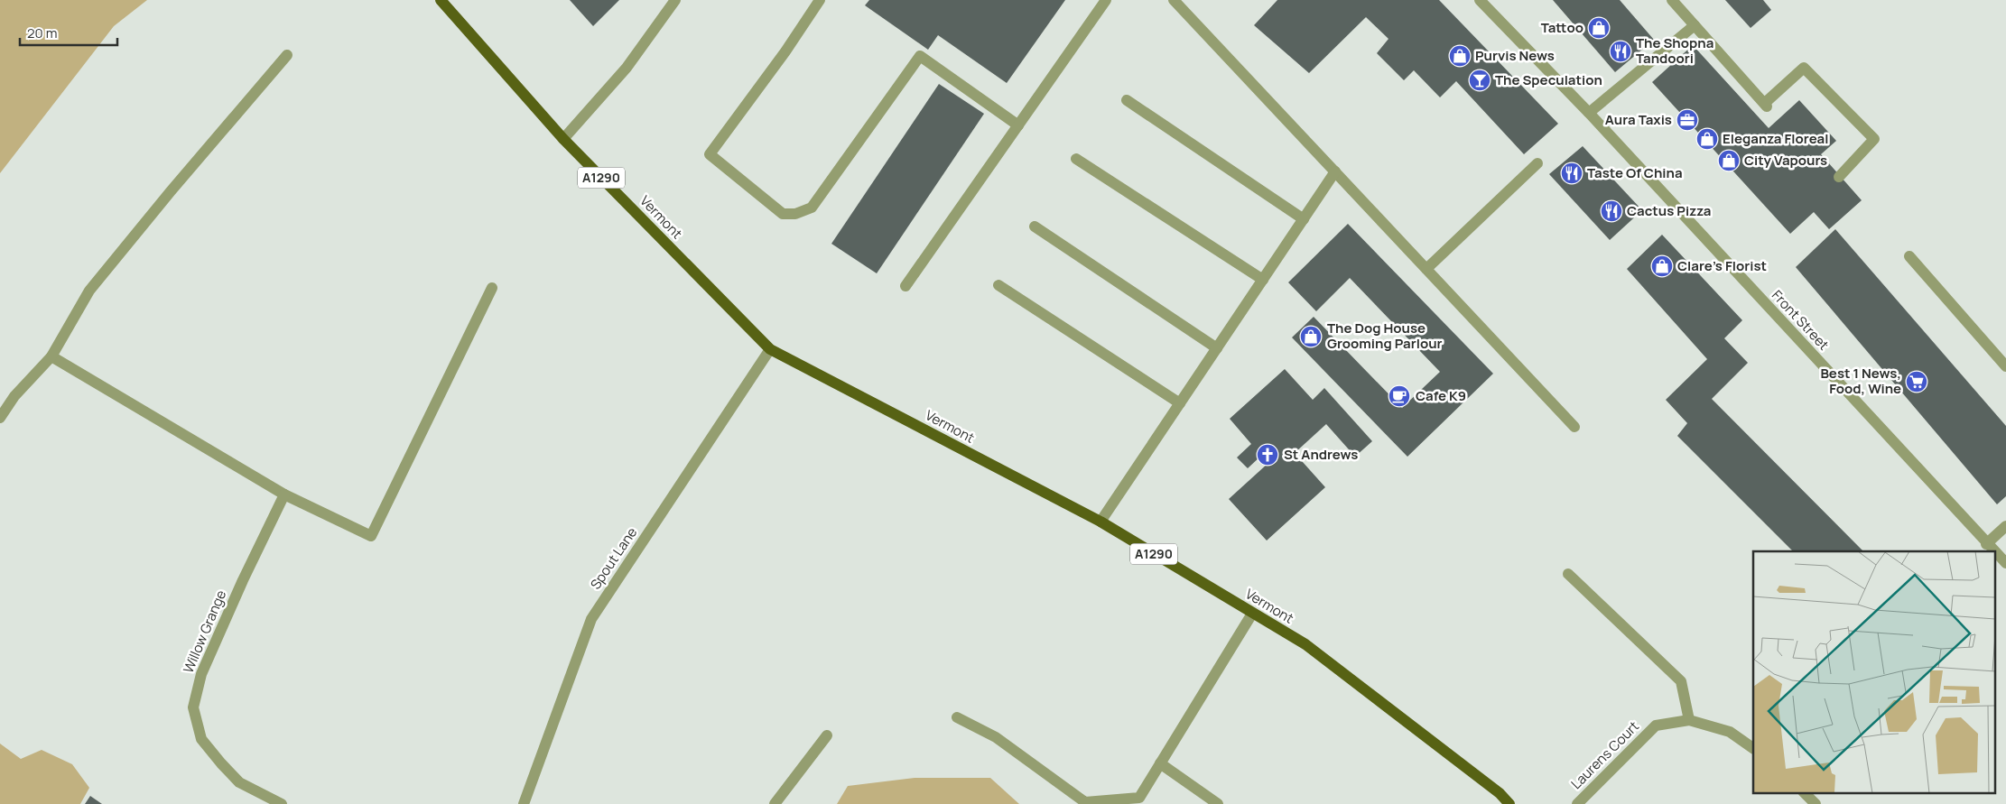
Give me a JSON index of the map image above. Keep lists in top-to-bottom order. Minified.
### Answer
{"streets":{"main road":["A1290","Vermont"],"street":["Front Street","Spout Lane","Willow Grange","Laurens Court"]},"crossings":[["Vermont","Spout Lane"]],"places":{"shop":["Tattoo","Purvis News","Eleganza Floreal","City Vapours","Clare's Florist","The Dog House Grooming Parlour"],"restaurant":["The Shopna Tandoori","Taste Of China","Cactus Pizza"],"bar":["The Speculation"],"office":["Aura Taxis"],"supermarket":["Best 1 News, Food, Wine"],"cafe":["Cafe K9"],"church":["St Andrews"]},"scale_bar":"20 m"}
